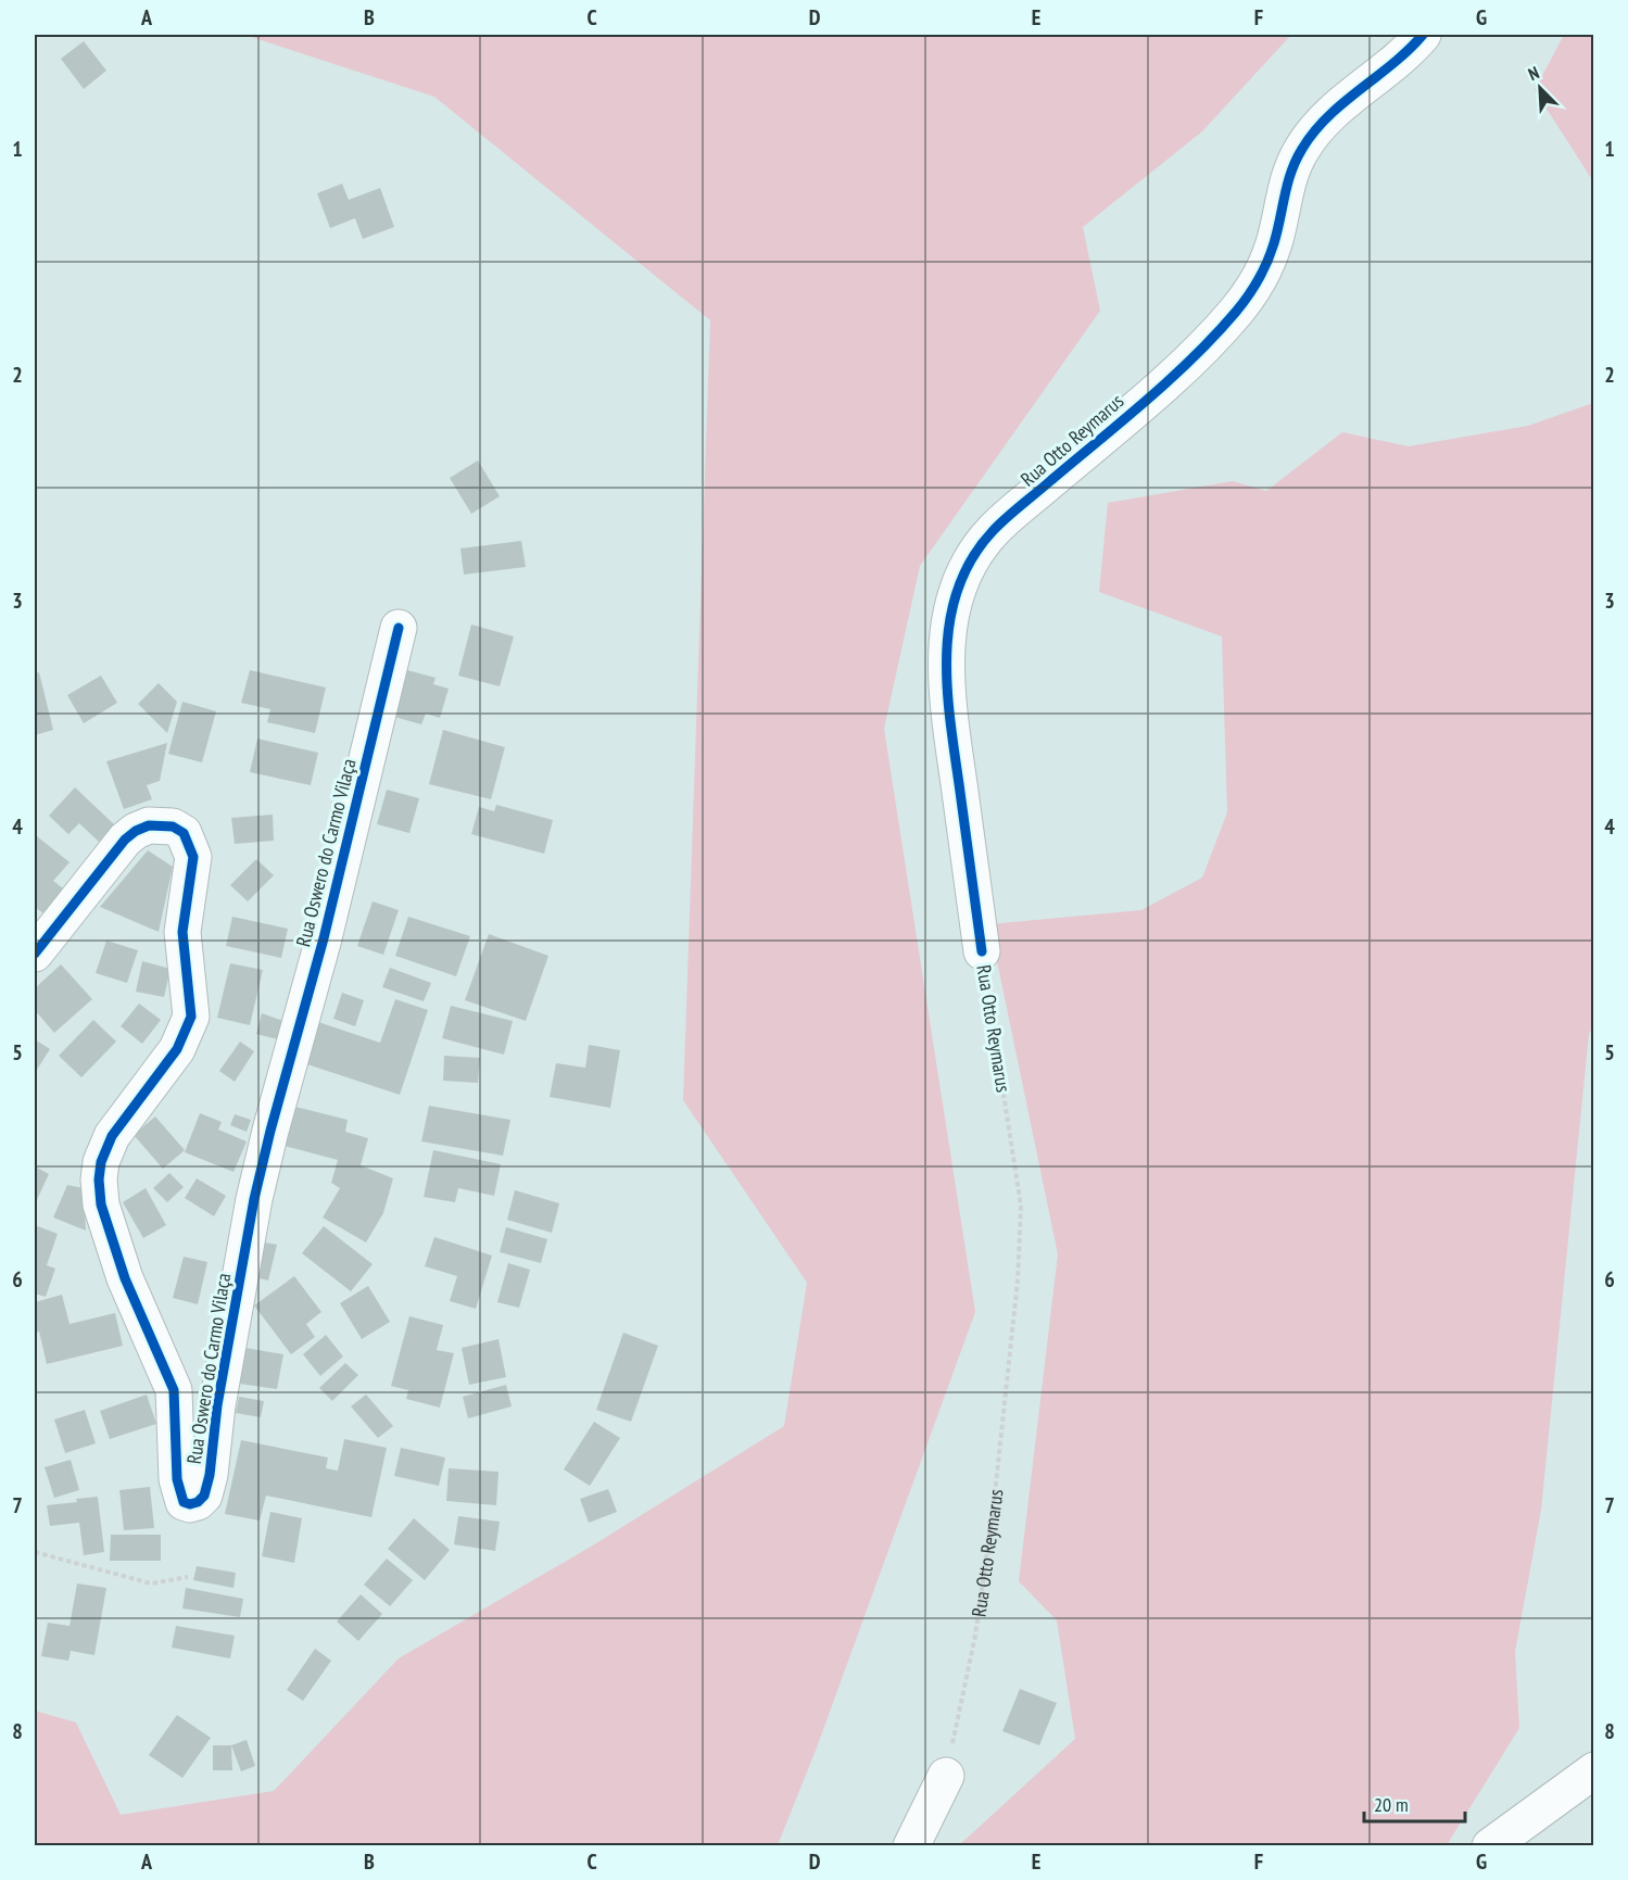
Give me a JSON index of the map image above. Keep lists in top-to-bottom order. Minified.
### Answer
{"streets":{"street":["Rua Otto Reymarus","Rua Oswero do Carmo Vilaça"]},"scale_bar":"20 m","north":"top left","grid":{"columns":["A","B","C","D","E","F","G"],"rows":["1","2","3","4","5","6","7","8"]}}
